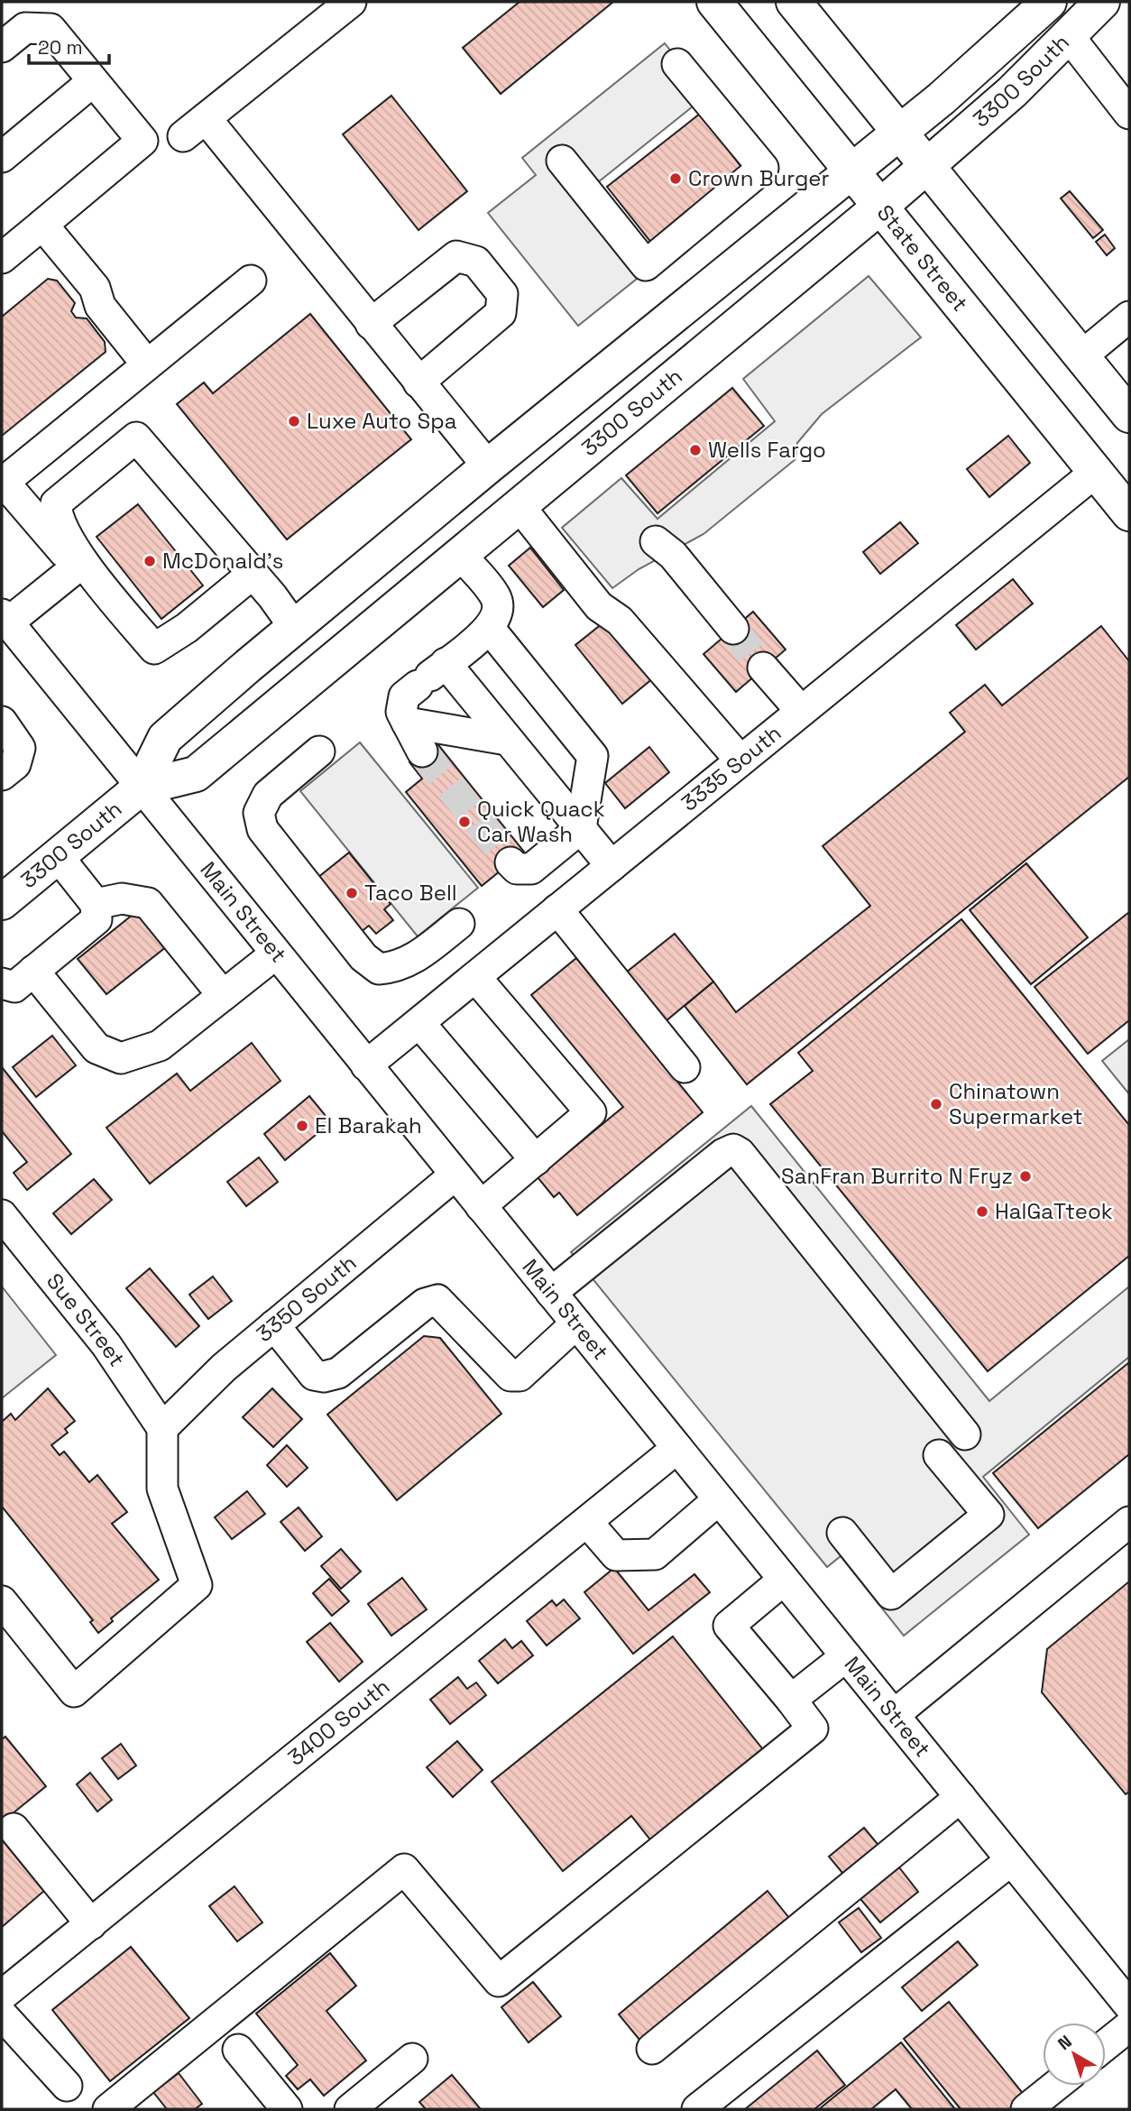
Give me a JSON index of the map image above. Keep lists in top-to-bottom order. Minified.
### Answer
{"streets":{"main road":["3300 South","State Street"],"street":["3335 South","Main Street","3350 South","Sue Street","3400 South"]},"crossings":[["3300 South","State Street"],["3300 South","Main Street"],["State Street","3335 South"],["3335 South","Main Street"],["Main Street","3350 South"],["Main Street","3400 South"],["3350 South","Sue Street"]],"places":["Crown Burger","Luxe Auto Spa","Wells Fargo","McDonald's","Quick Quack Car Wash","Taco Bell","Chinatown Supermarket","El Barakah","SanFran Burrito N Fryz","HalGaTteok"],"scale_bar":"20 m","north":"top left"}
